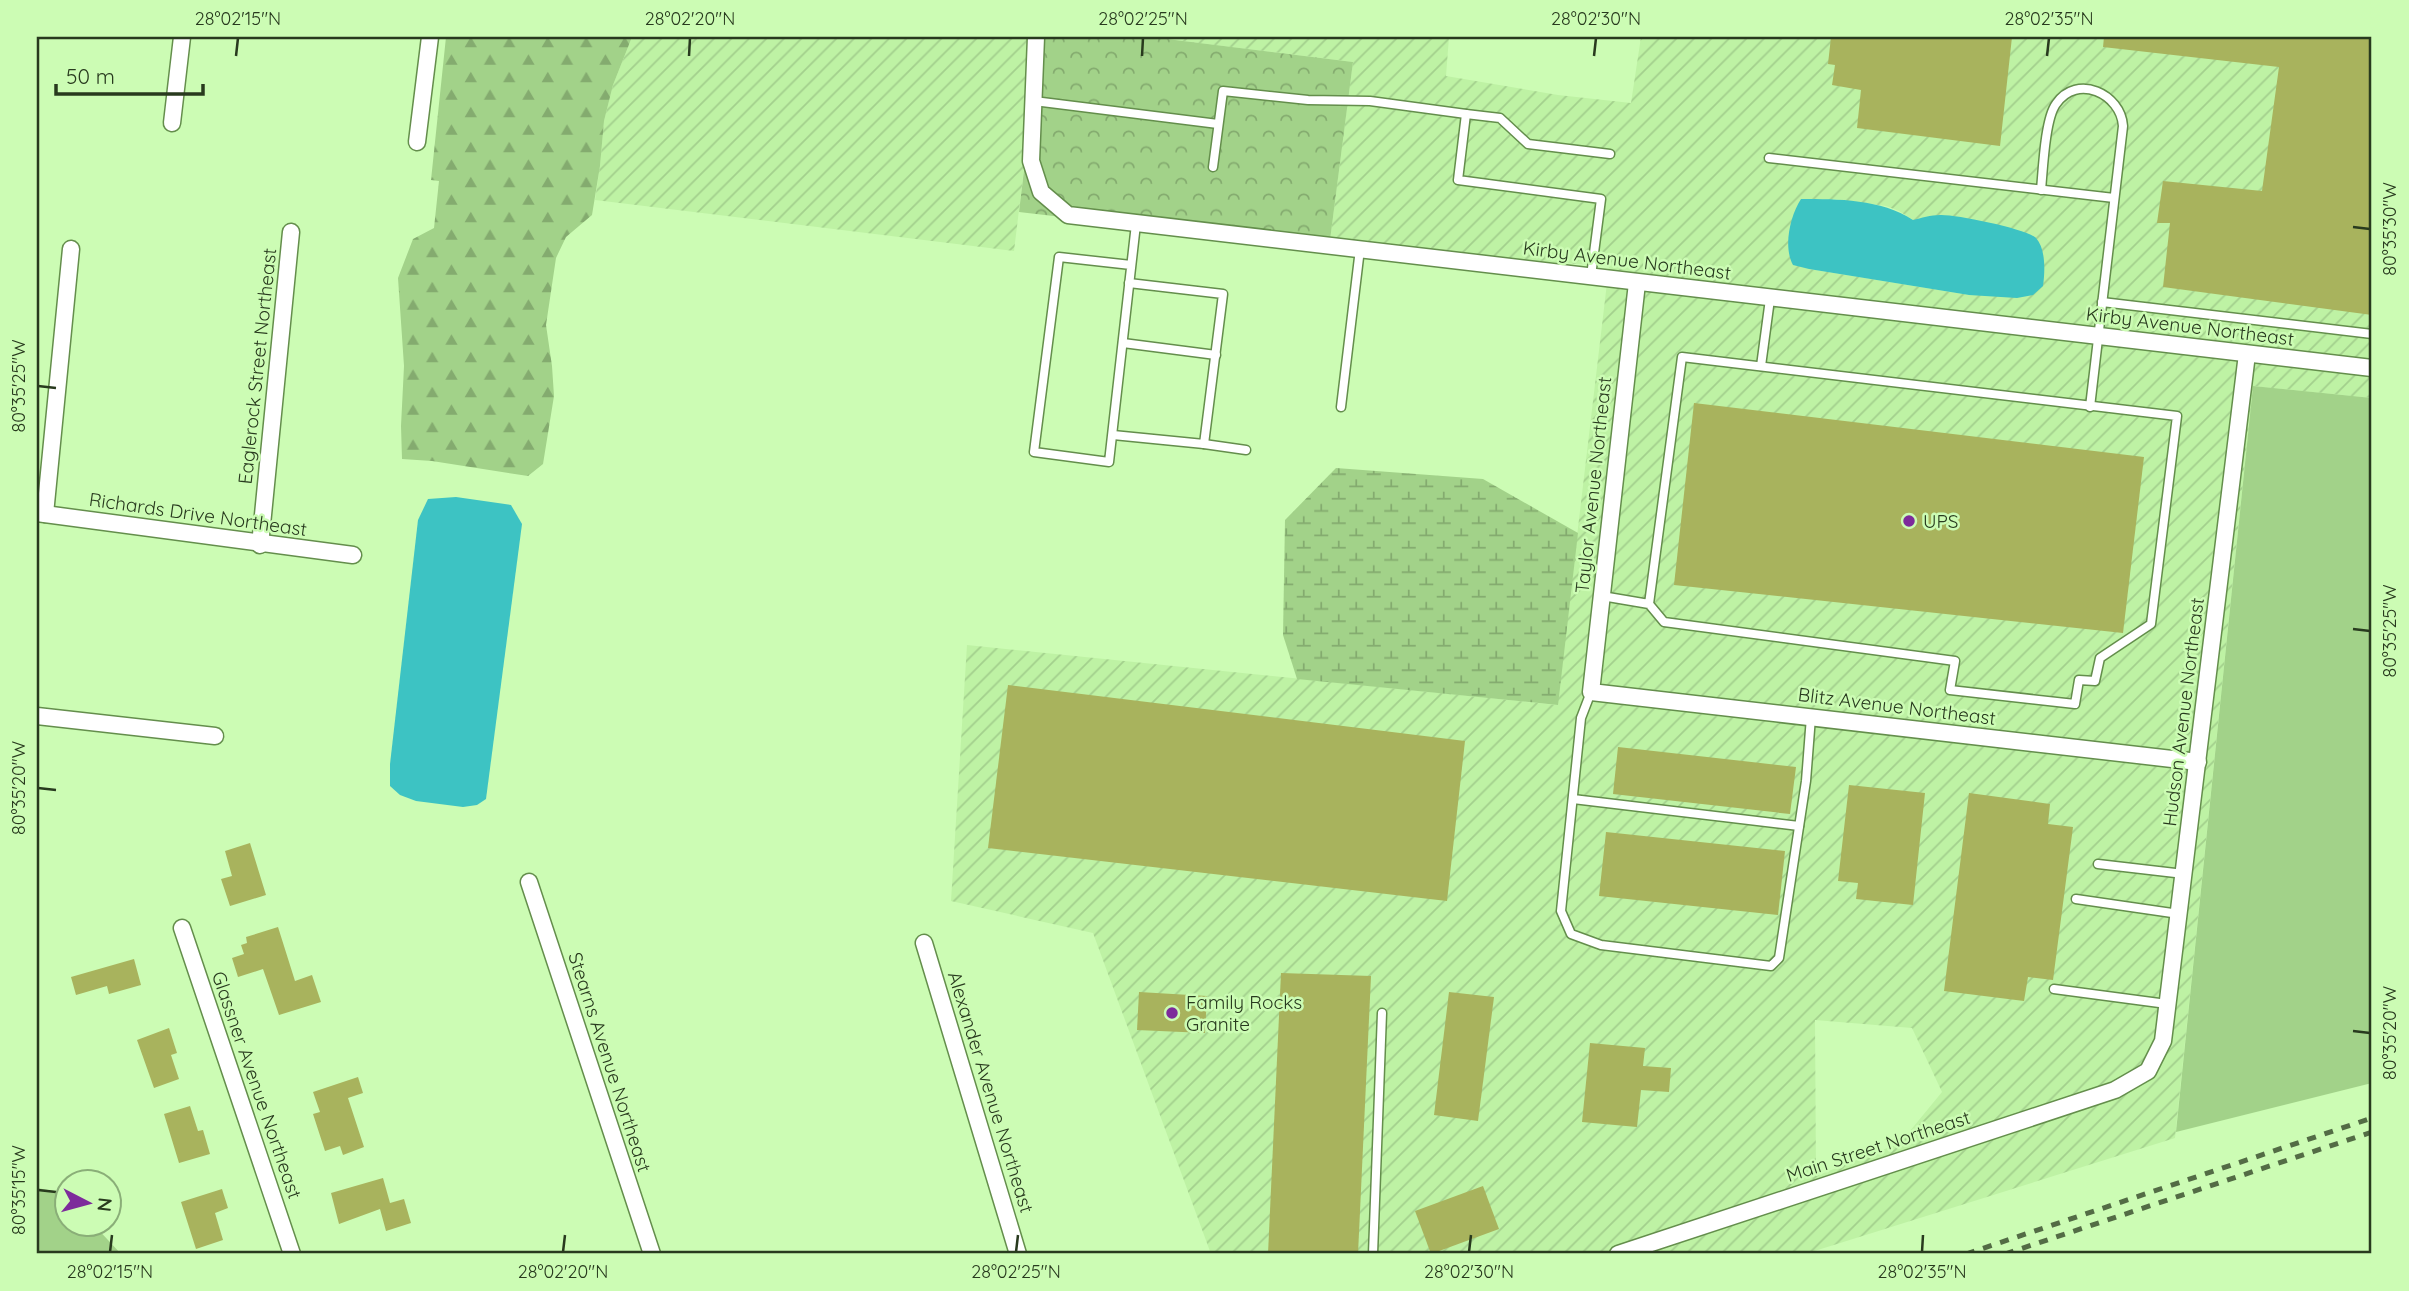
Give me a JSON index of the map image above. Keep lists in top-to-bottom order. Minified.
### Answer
{"streets":{"street":["Kirby Avenue Northeast","Eaglerock Street Northeast","Taylor Avenue Northeast","Richards Drive Northeast","Blitz Avenue Northeast","Hudson Avenue Northeast","Stearns Avenue Northeast","Glassner Avenue Northeast","Alexander Avenue Northeast","Main Street Northeast"]},"crossings":[["Kirby Avenue Northeast","Taylor Avenue Northeast"],["Kirby Avenue Northeast","Hudson Avenue Northeast"],["Eaglerock Street Northeast","Richards Drive Northeast"],["Taylor Avenue Northeast","Blitz Avenue Northeast"],["Blitz Avenue Northeast","Hudson Avenue Northeast"],["Hudson Avenue Northeast","Main Street Northeast"]],"places":["UPS","Family Rocks Granite"],"scale_bar":"50 m","north":"right","coordinates":["28°02'15\"N","28°02'20\"N","28°02'25\"N","28°02'30\"N","28°02'35\"N","80°35'30\"W","80°35'25\"W","80°35'20\"W","80°35'15\"W"]}
